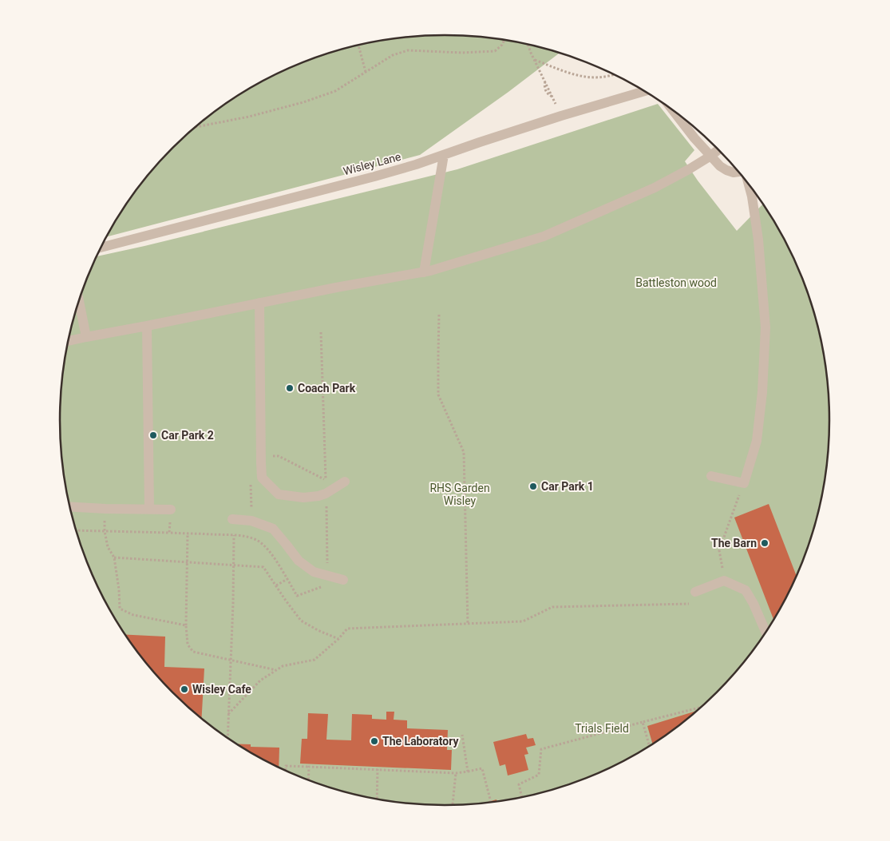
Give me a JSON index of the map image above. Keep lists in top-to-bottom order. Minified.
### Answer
{"streets":{"street":["Wisley Lane"]},"parks":["Battleston wood","RHS Garden Wisley","Trials Field"],"places":["Coach Park","Car Park 2","Car Park 1","The Barn","Wisley Cafe","The Laboratory"]}
